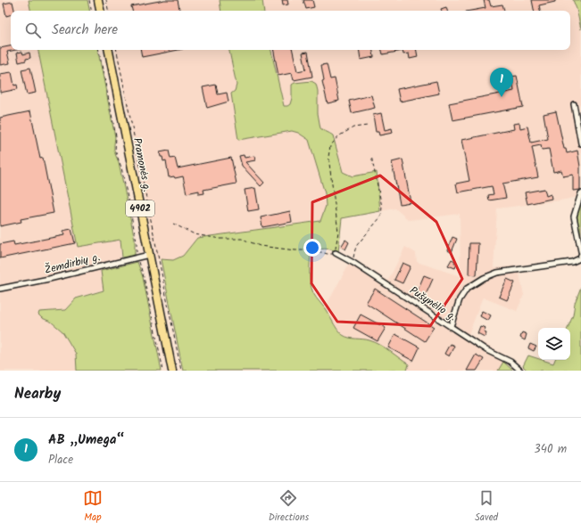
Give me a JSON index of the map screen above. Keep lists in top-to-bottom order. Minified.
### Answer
{"streets":{"highway":["Pramonės g.","4902"],"street":["Žemdirbių g.","Pušynėlio g."]},"crossings":[["Pramonės g.","Žemdirbių g."]],"page":{"search":"Search here","pins":"1","heading":"Nearby","list":[{"mark":"1","name":"AB „Umega“","note":"Place","value":"340 m"}],"nav":["Map","Directions","Saved"]}}
